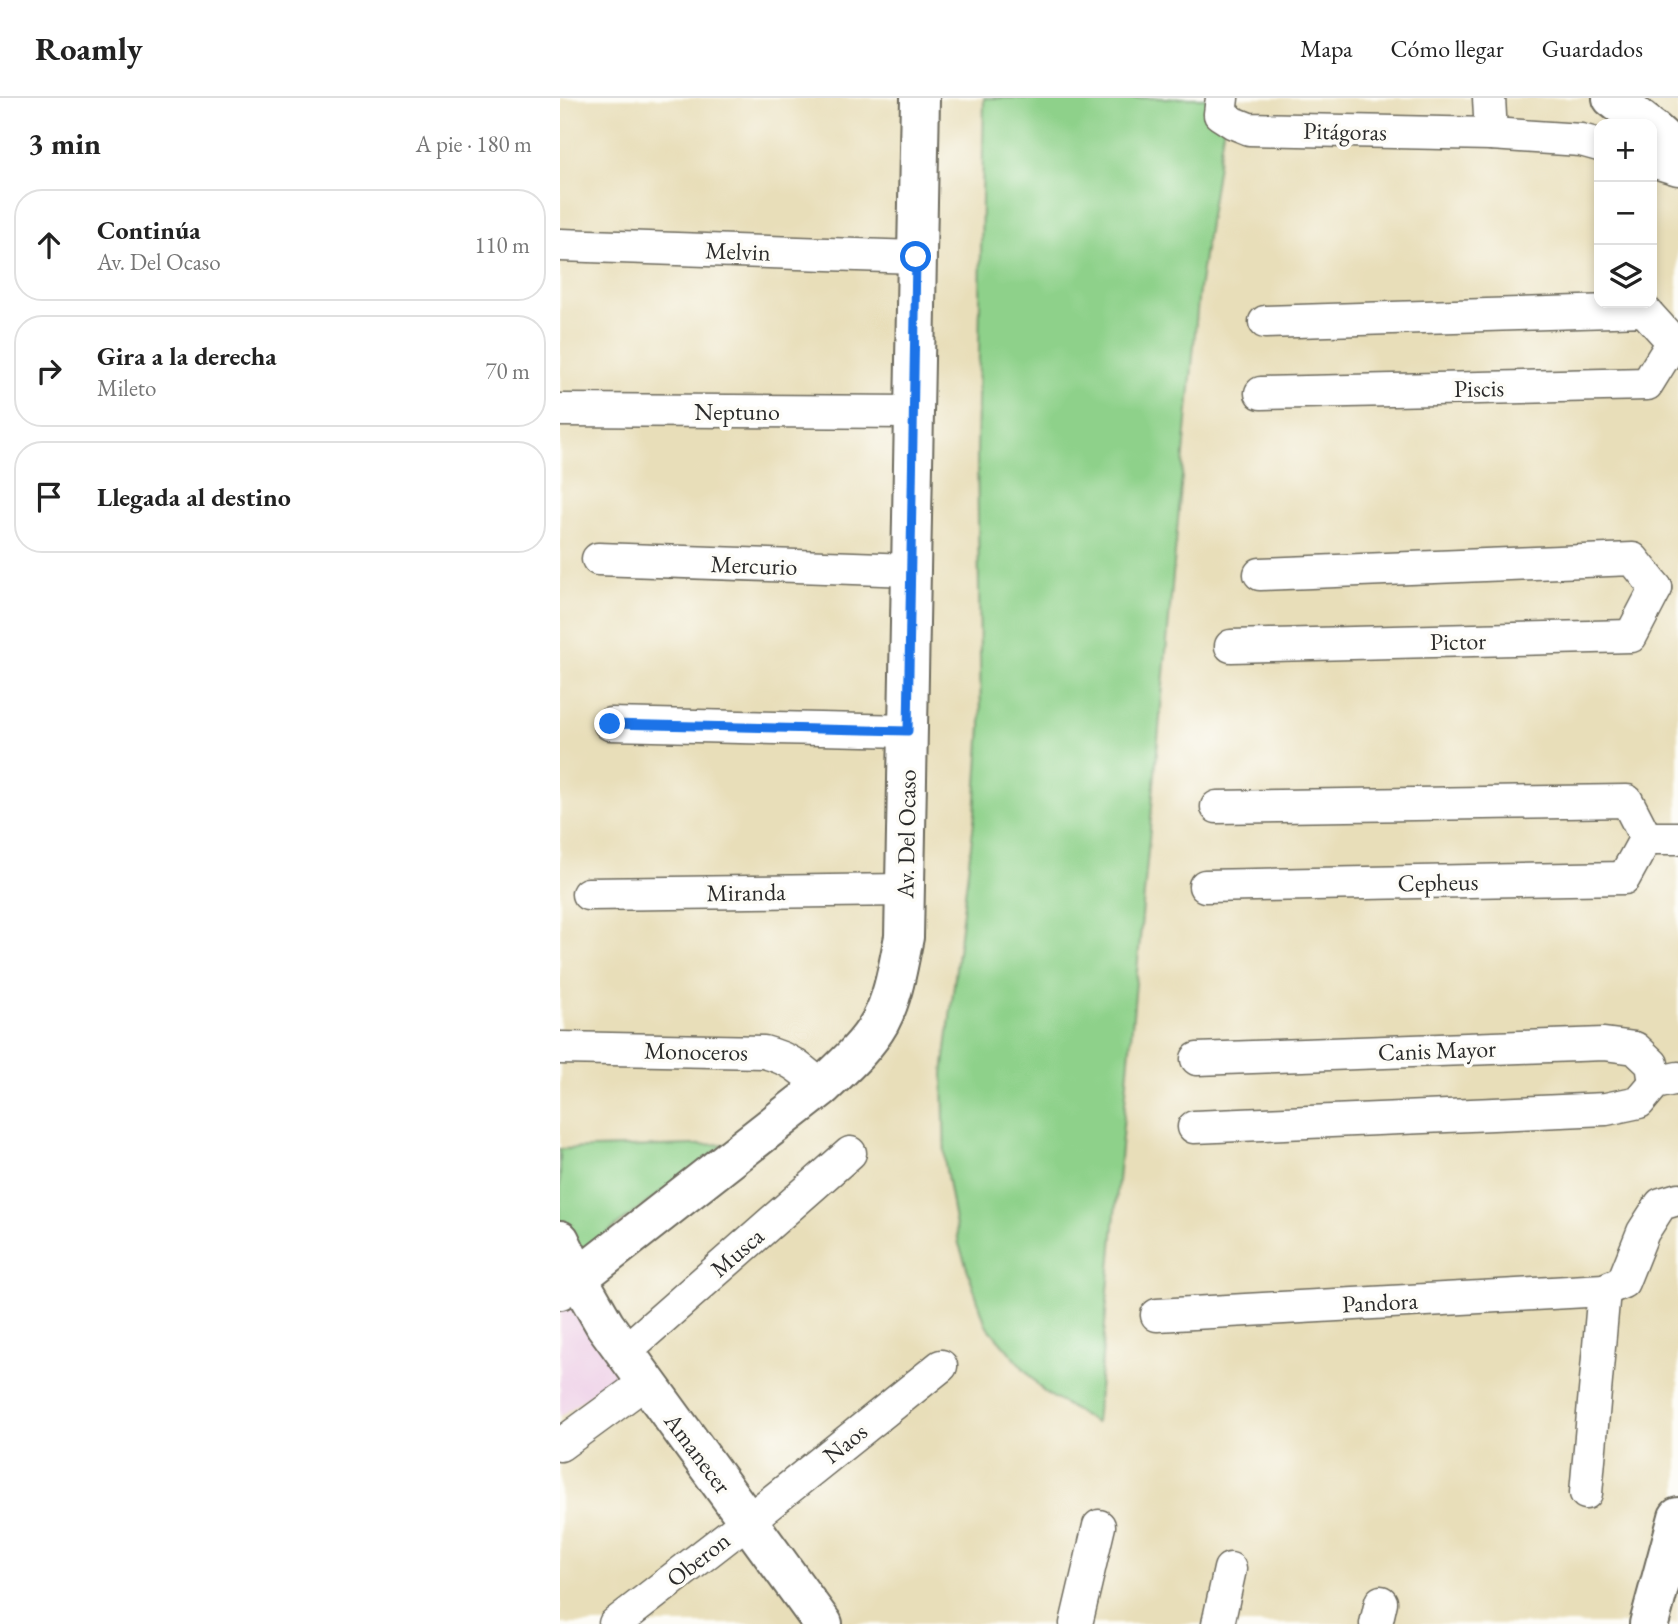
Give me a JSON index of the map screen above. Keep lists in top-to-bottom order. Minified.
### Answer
{"streets":{"street":["Pitágoras","Melvin","Piscis","Neptuno","Mercurio","Pictor","Av. Del Ocaso","Cepheus","Miranda","Canis Mayor","Monoceros","Musca","Pandora","Naos","Amanecer","Oberon"]},"crossings":[["Melvin","Av. Del Ocaso"],["Neptuno","Av. Del Ocaso"],["Mercurio","Av. Del Ocaso"],["Av. Del Ocaso","Miranda"],["Av. Del Ocaso","Monoceros"],["Av. Del Ocaso","Amanecer"],["Musca","Amanecer"],["Naos","Amanecer"],["Naos","Oberon"],["Amanecer","Oberon"]],"page":{"header":"Roamly","nav":["Mapa","Cómo llegar","Guardados"],"heading":["3 min","A pie · 180 m"],"map_buttons":["+","−"],"list":[["Continúa","Av. Del Ocaso","110 m"],["Gira a la derecha","Mileto","70 m"],"Llegada al destino"]}}
